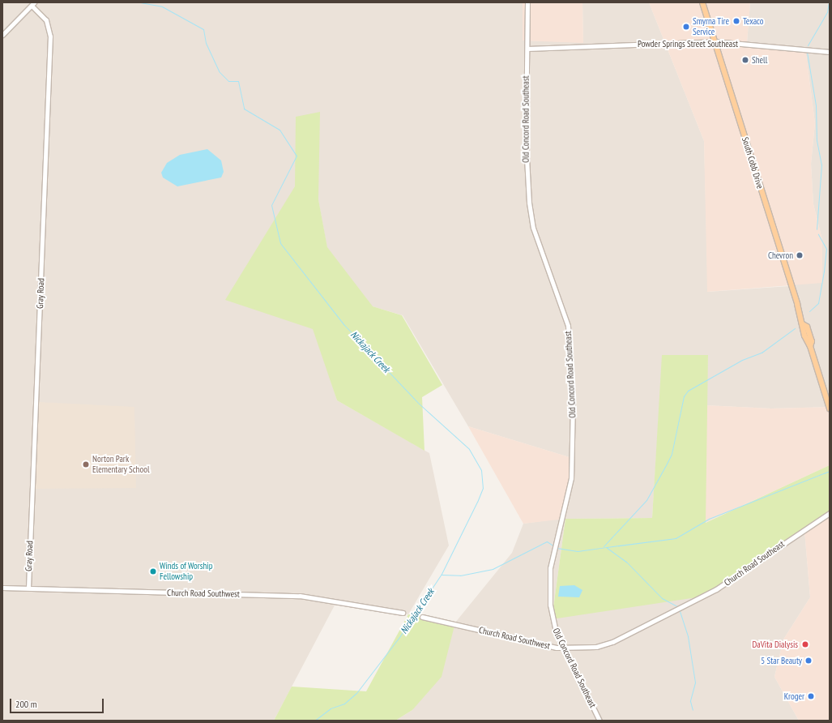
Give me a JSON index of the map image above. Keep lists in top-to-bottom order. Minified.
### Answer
{"streets":{"main road":["South Cobb Drive"],"street":["Powder Springs Street Southeast","Old Concord Road Southeast","Gray Road","Church Road Southeast","Church Road Southwest"]},"crossings":[["Powder Springs Street Southeast","Old Concord Road Southeast"],["Powder Springs Street Southeast","South Cobb Drive"],["Old Concord Road Southeast","Church Road Southwest"],["Gray Road","Church Road Southwest"],["Church Road Southeast","Church Road Southwest"]],"water":["Nickajack Creek"],"places":["Texaco","Smyrna Tire Service","Shell","Chevron","Norton Park Elementary School","Winds of Worship Fellowship","DaVita Dialysis","5 Star Beauty","Kroger"],"scale_bar":"200 m"}
